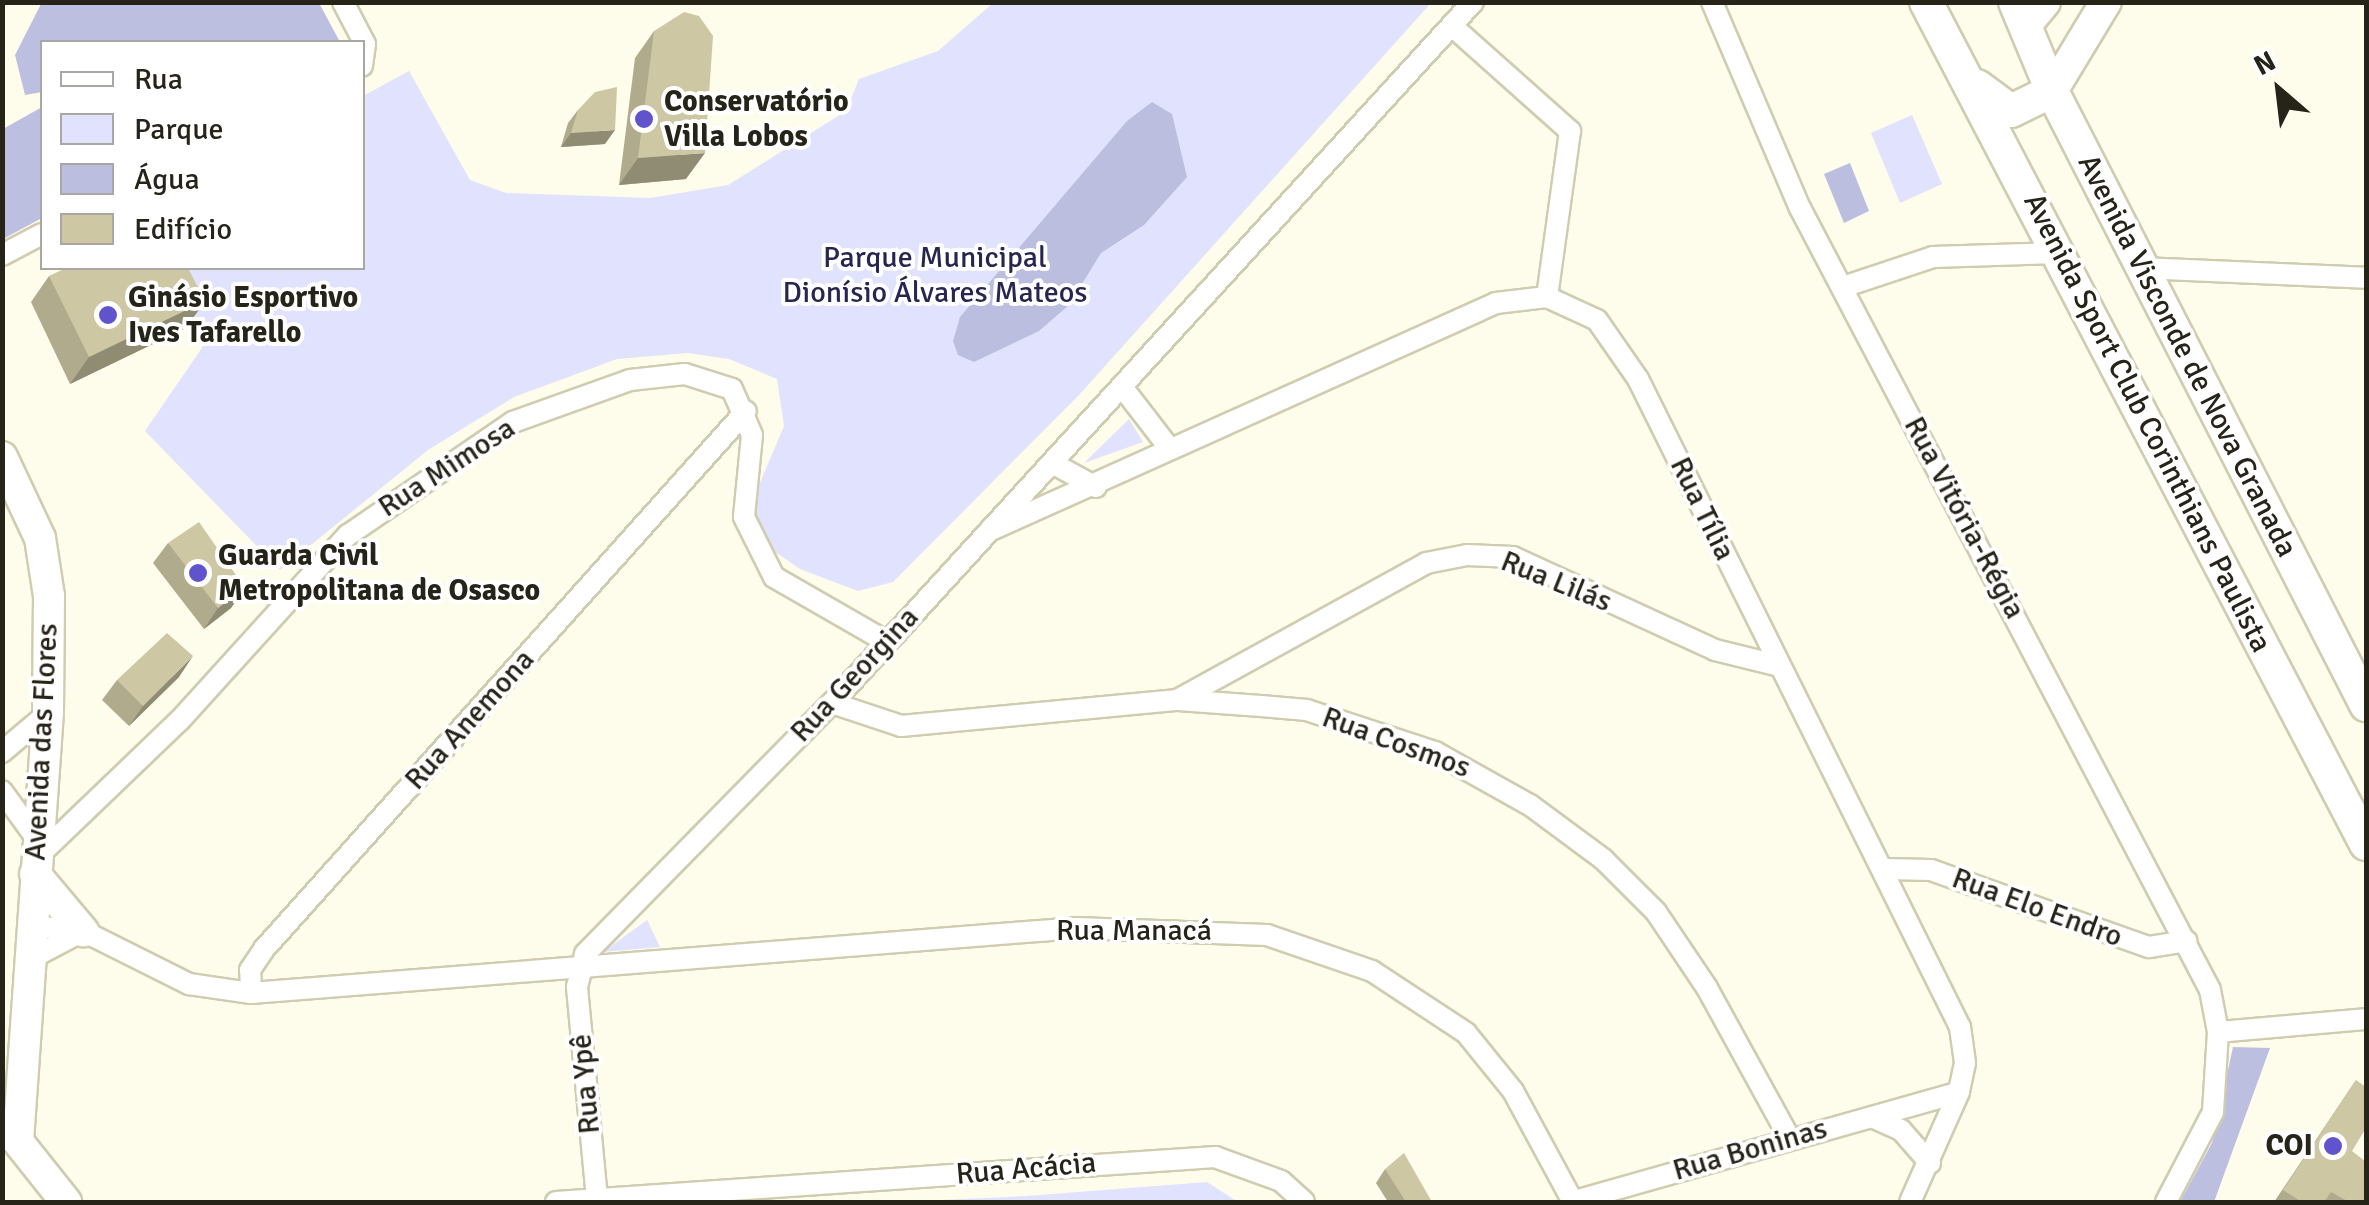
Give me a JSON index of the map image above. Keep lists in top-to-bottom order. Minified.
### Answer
{"streets":{"main road":["Avenida Visconde de Nova Granada","Avenida Sport Club Corinthians Paulista","Avenida das Flores"],"street":["Rua Mimosa","Rua Tília","Rua Vitória-Régia","Rua Lilás","Rua Georgina","Rua Anemona","Rua Cosmos","Rua Elo Endro","Rua Manacá","Rua Ypê","Rua Boninas","Rua Acácia"]},"crossings":[["Rua Mimosa","Rua Anemona"],["Rua Mimosa","Avenida das Flores"],["Rua Tília","Rua Lilás"],["Rua Tília","Rua Elo Endro"],["Rua Tília","Rua Boninas"],["Rua Vitória-Régia","Rua Elo Endro"],["Rua Lilás","Rua Cosmos"],["Rua Georgina","Rua Cosmos"],["Rua Georgina","Rua Manacá"],["Rua Georgina","Rua Ypê"],["Rua Cosmos","Rua Boninas"],["Rua Manacá","Rua Ypê"],["Rua Manacá","Rua Boninas"],["Rua Ypê","Rua Acácia"]],"parks":["Parque Municipal Dionísio Álvares Mateos"],"places":["Conservatório Villa Lobos","Ginásio Esportivo Ives Tafarello","Guarda Civil Metropolitana de Osasco","COI"],"legend":["Rua","Parque","Água","Edifício"],"north":"top left"}
